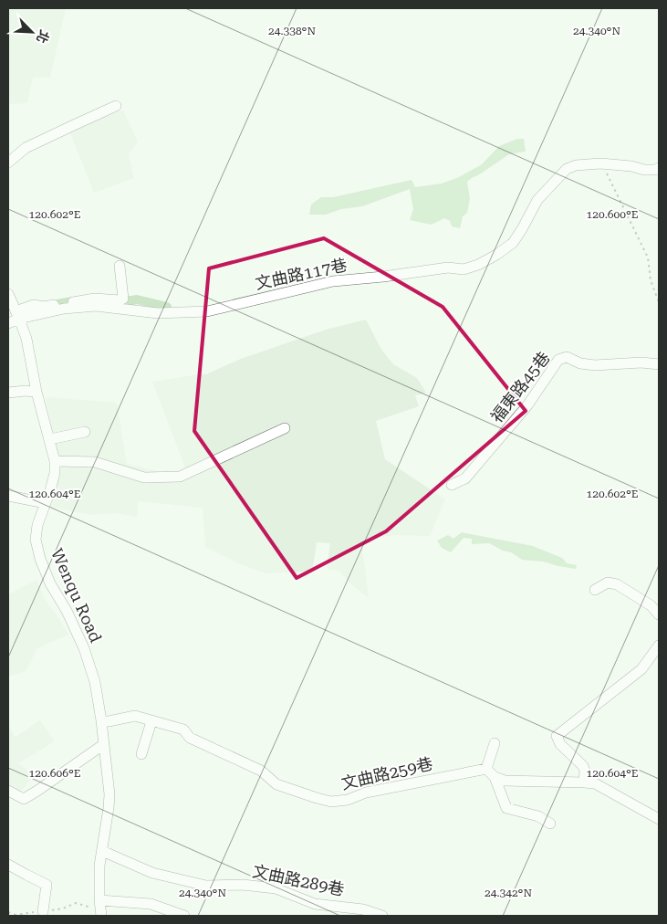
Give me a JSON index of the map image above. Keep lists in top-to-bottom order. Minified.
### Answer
{"streets":{"street":["文曲路117巷","福東路45巷","Wenqu Road","文曲路259巷","文曲路289巷"]},"crossings":[["文曲路117巷","Wenqu Road"],["Wenqu Road","文曲路259巷"],["Wenqu Road","文曲路289巷"]],"north":"bottom right","coordinates":["24.338°N","24.340°N","120.602°E","120.600°E","120.604°E","120.606°E","24.342°N"]}
